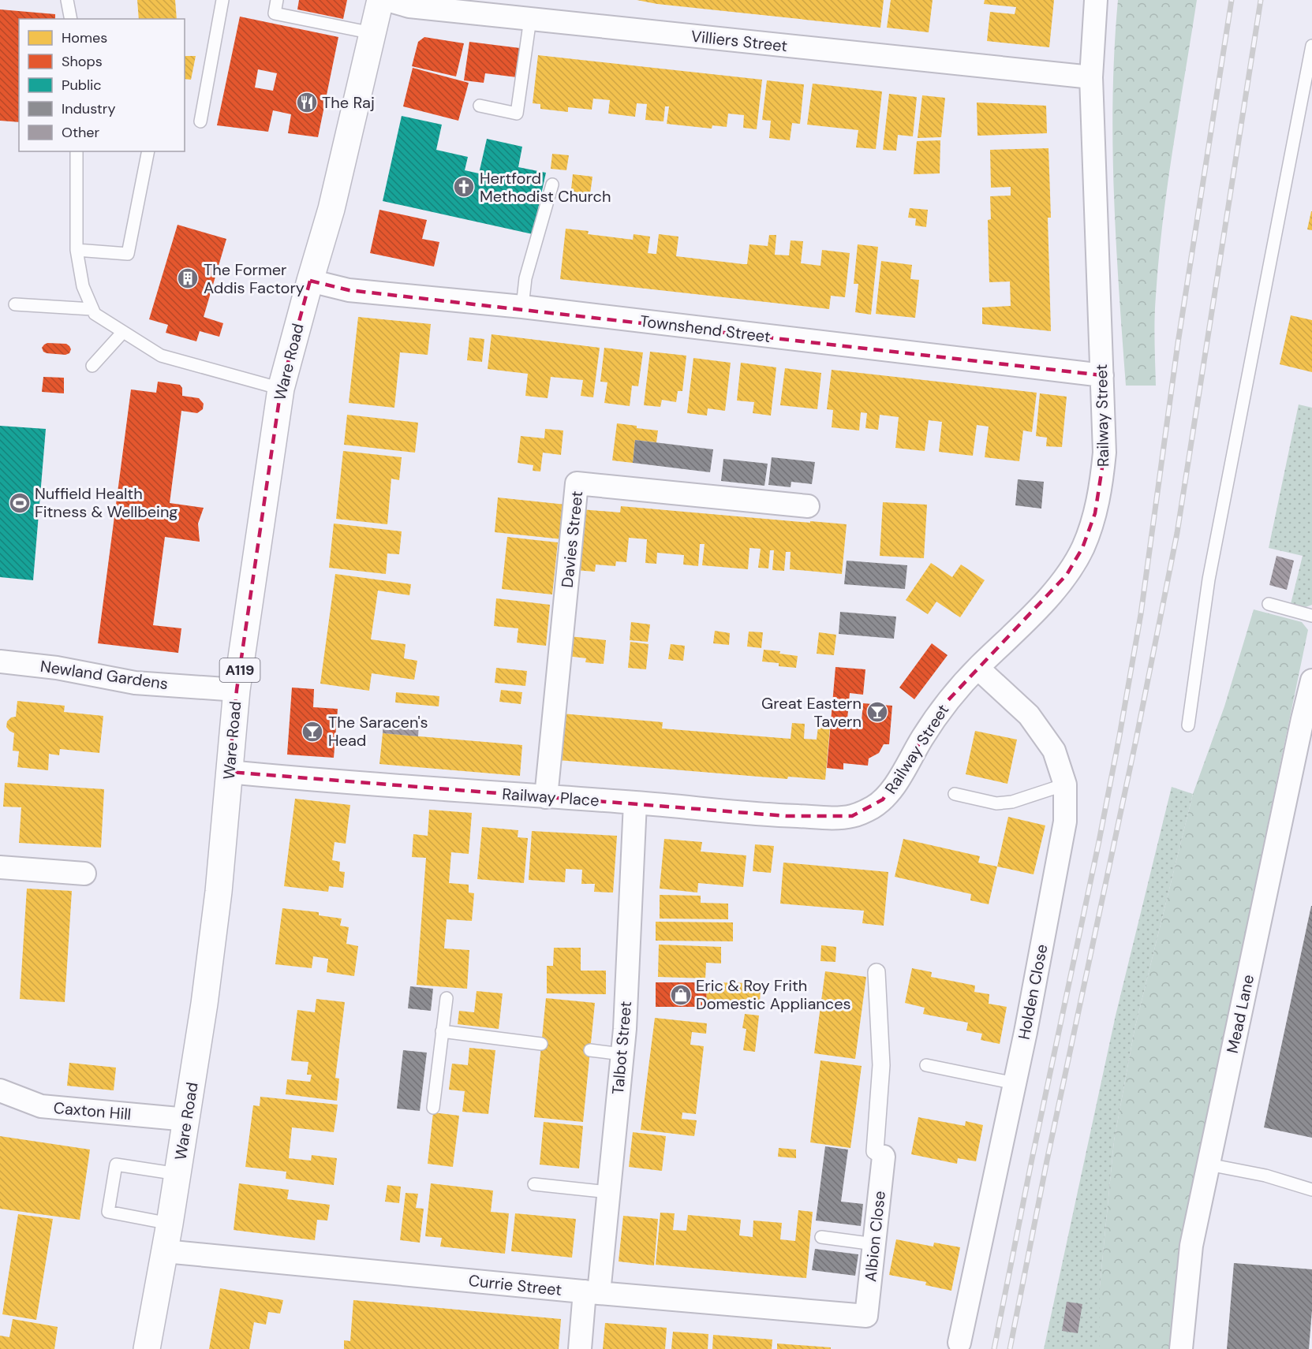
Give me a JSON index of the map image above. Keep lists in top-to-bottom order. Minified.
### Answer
{"streets":{"main road":["Ware Road","A119"],"street":["Villiers Street","Townshend Street","Railway Street","Davies Street","Newland Gardens","Railway Place","Holden Close","Mead Lane","Talbot Street","Caxton Hill","Albion Close","Currie Street"]},"crossings":[["Villiers Street","Railway Street"],["Townshend Street","Ware Road"],["Townshend Street","Railway Street"],["Ware Road","Newland Gardens"],["Ware Road","Railway Place"],["Ware Road","Caxton Hill"],["Ware Road","Currie Street"],["Railway Street","Railway Place"],["Railway Street","Holden Close"],["Davies Street","Railway Place"],["Railway Place","Talbot Street"],["Talbot Street","Currie Street"],["Albion Close","Currie Street"]],"places":{"restaurant":["The Raj"],"church":["Hertford Methodist Church"],"building":["The Former Addis Factory"],"sports":["Nuffield Health Fitness & Wellbeing"],"bar":["Great Eastern Tavern","The Saracen's Head"],"shop":["Eric & Roy Frith Domestic Appliances"]},"legend":["Homes","Shops","Public","Industry","Other"]}
